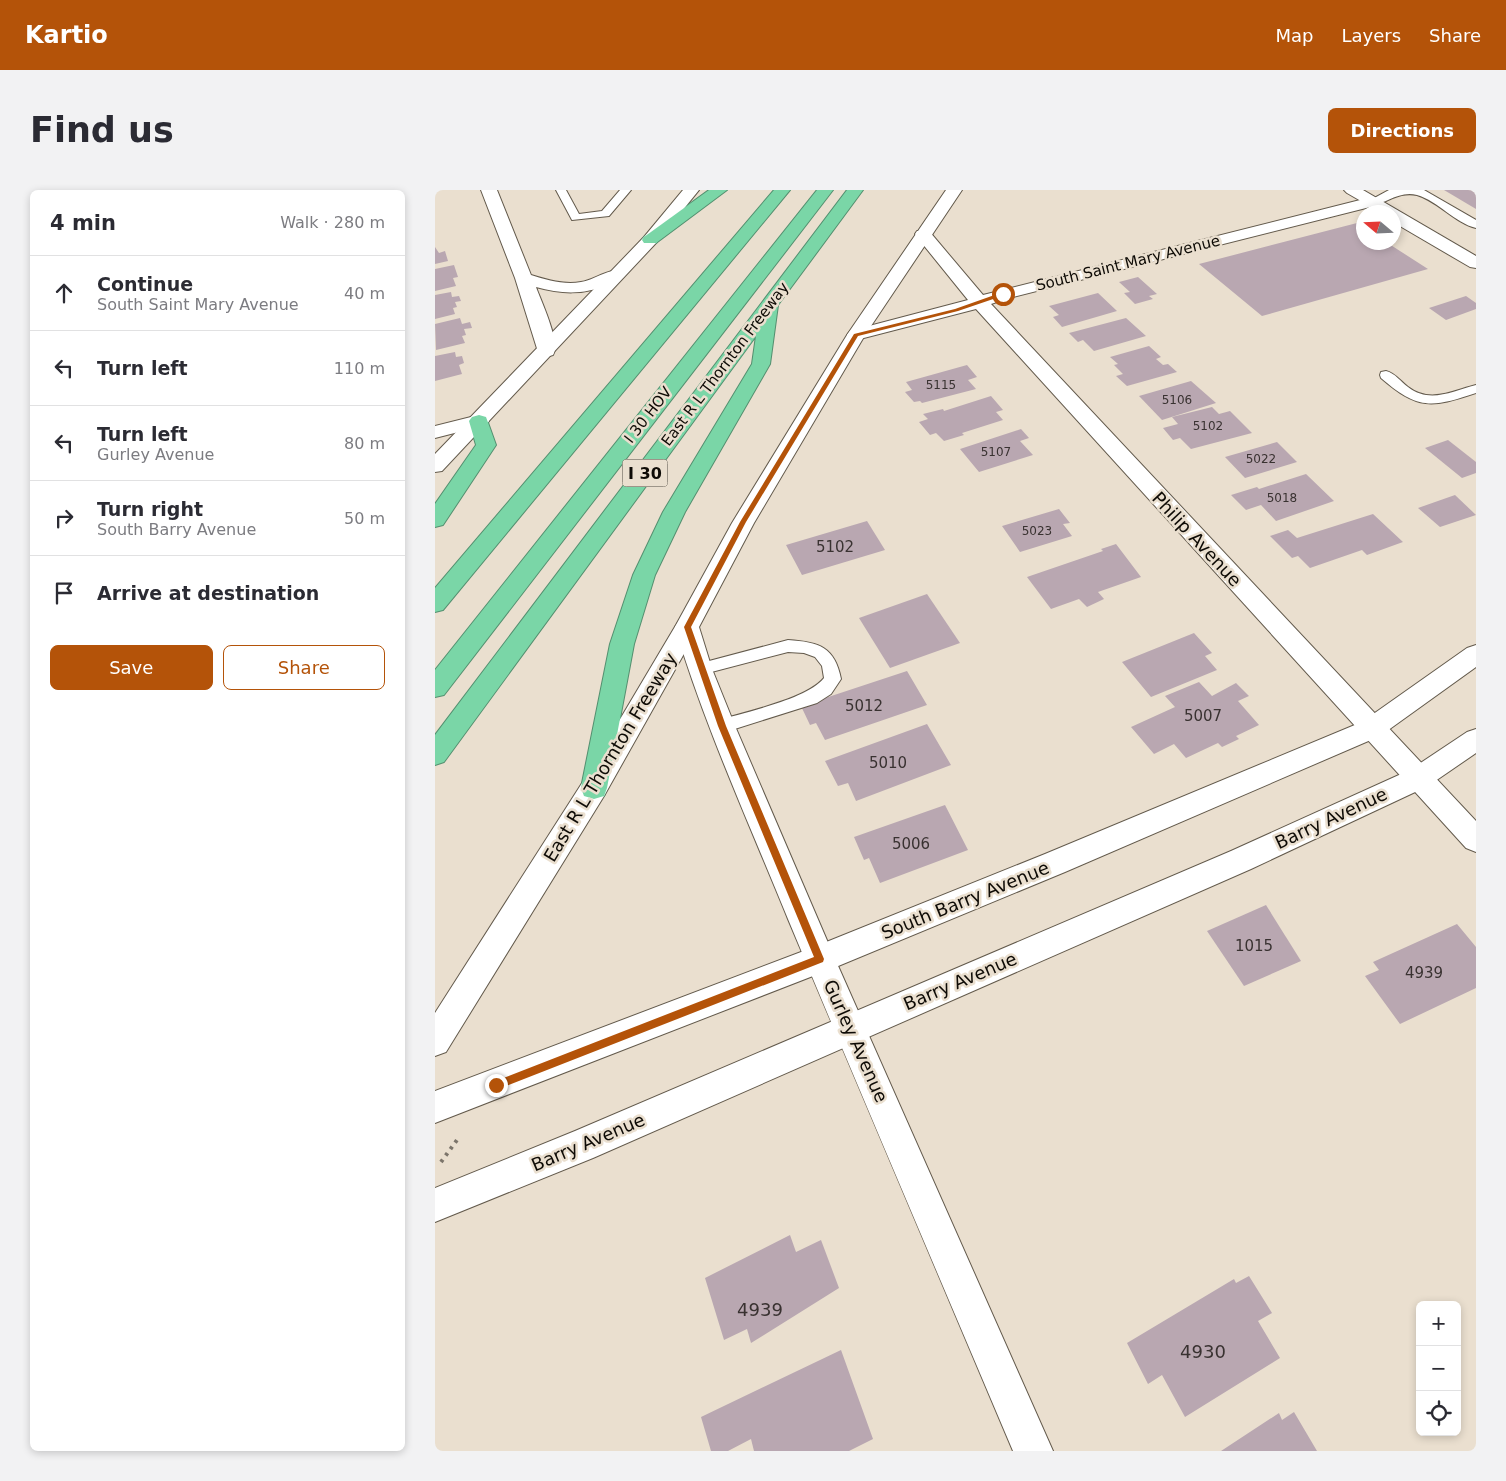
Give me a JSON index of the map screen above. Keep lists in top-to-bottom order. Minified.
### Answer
{"streets":{"highway":["East R L Thornton Freeway","I 30 HOV","I 30"],"main road":["South Saint Mary Avenue","Philip Avenue","Barry Avenue","South Barry Avenue","Gurley Avenue"]},"crossings":[["South Saint Mary Avenue","East R L Thornton Freeway"],["South Saint Mary Avenue","Philip Avenue"],["East R L Thornton Freeway","Philip Avenue"],["East R L Thornton Freeway","Gurley Avenue"],["Philip Avenue","Barry Avenue"],["Philip Avenue","South Barry Avenue"],["Barry Avenue","Gurley Avenue"],["South Barry Avenue","Gurley Avenue"]],"house_numbers":["5115","5106","5102","5107","5022","5018","5023","5102","5012","5007","5010","5006","1015","4939","4939","4930"],"north":"left","page":{"header":"Kartio","nav":["Map","Layers","Share"],"buttons":["Directions",["Save","Share"]],"title":"Find us","heading":["4 min","Walk · 280 m"],"list":[["Continue","South Saint Mary Avenue","40 m"],["Turn left","110 m"],["Turn left","Gurley Avenue","80 m"],["Turn right","South Barry Avenue","50 m"],"Arrive at destination"],"map_buttons":["+","−"]}}
